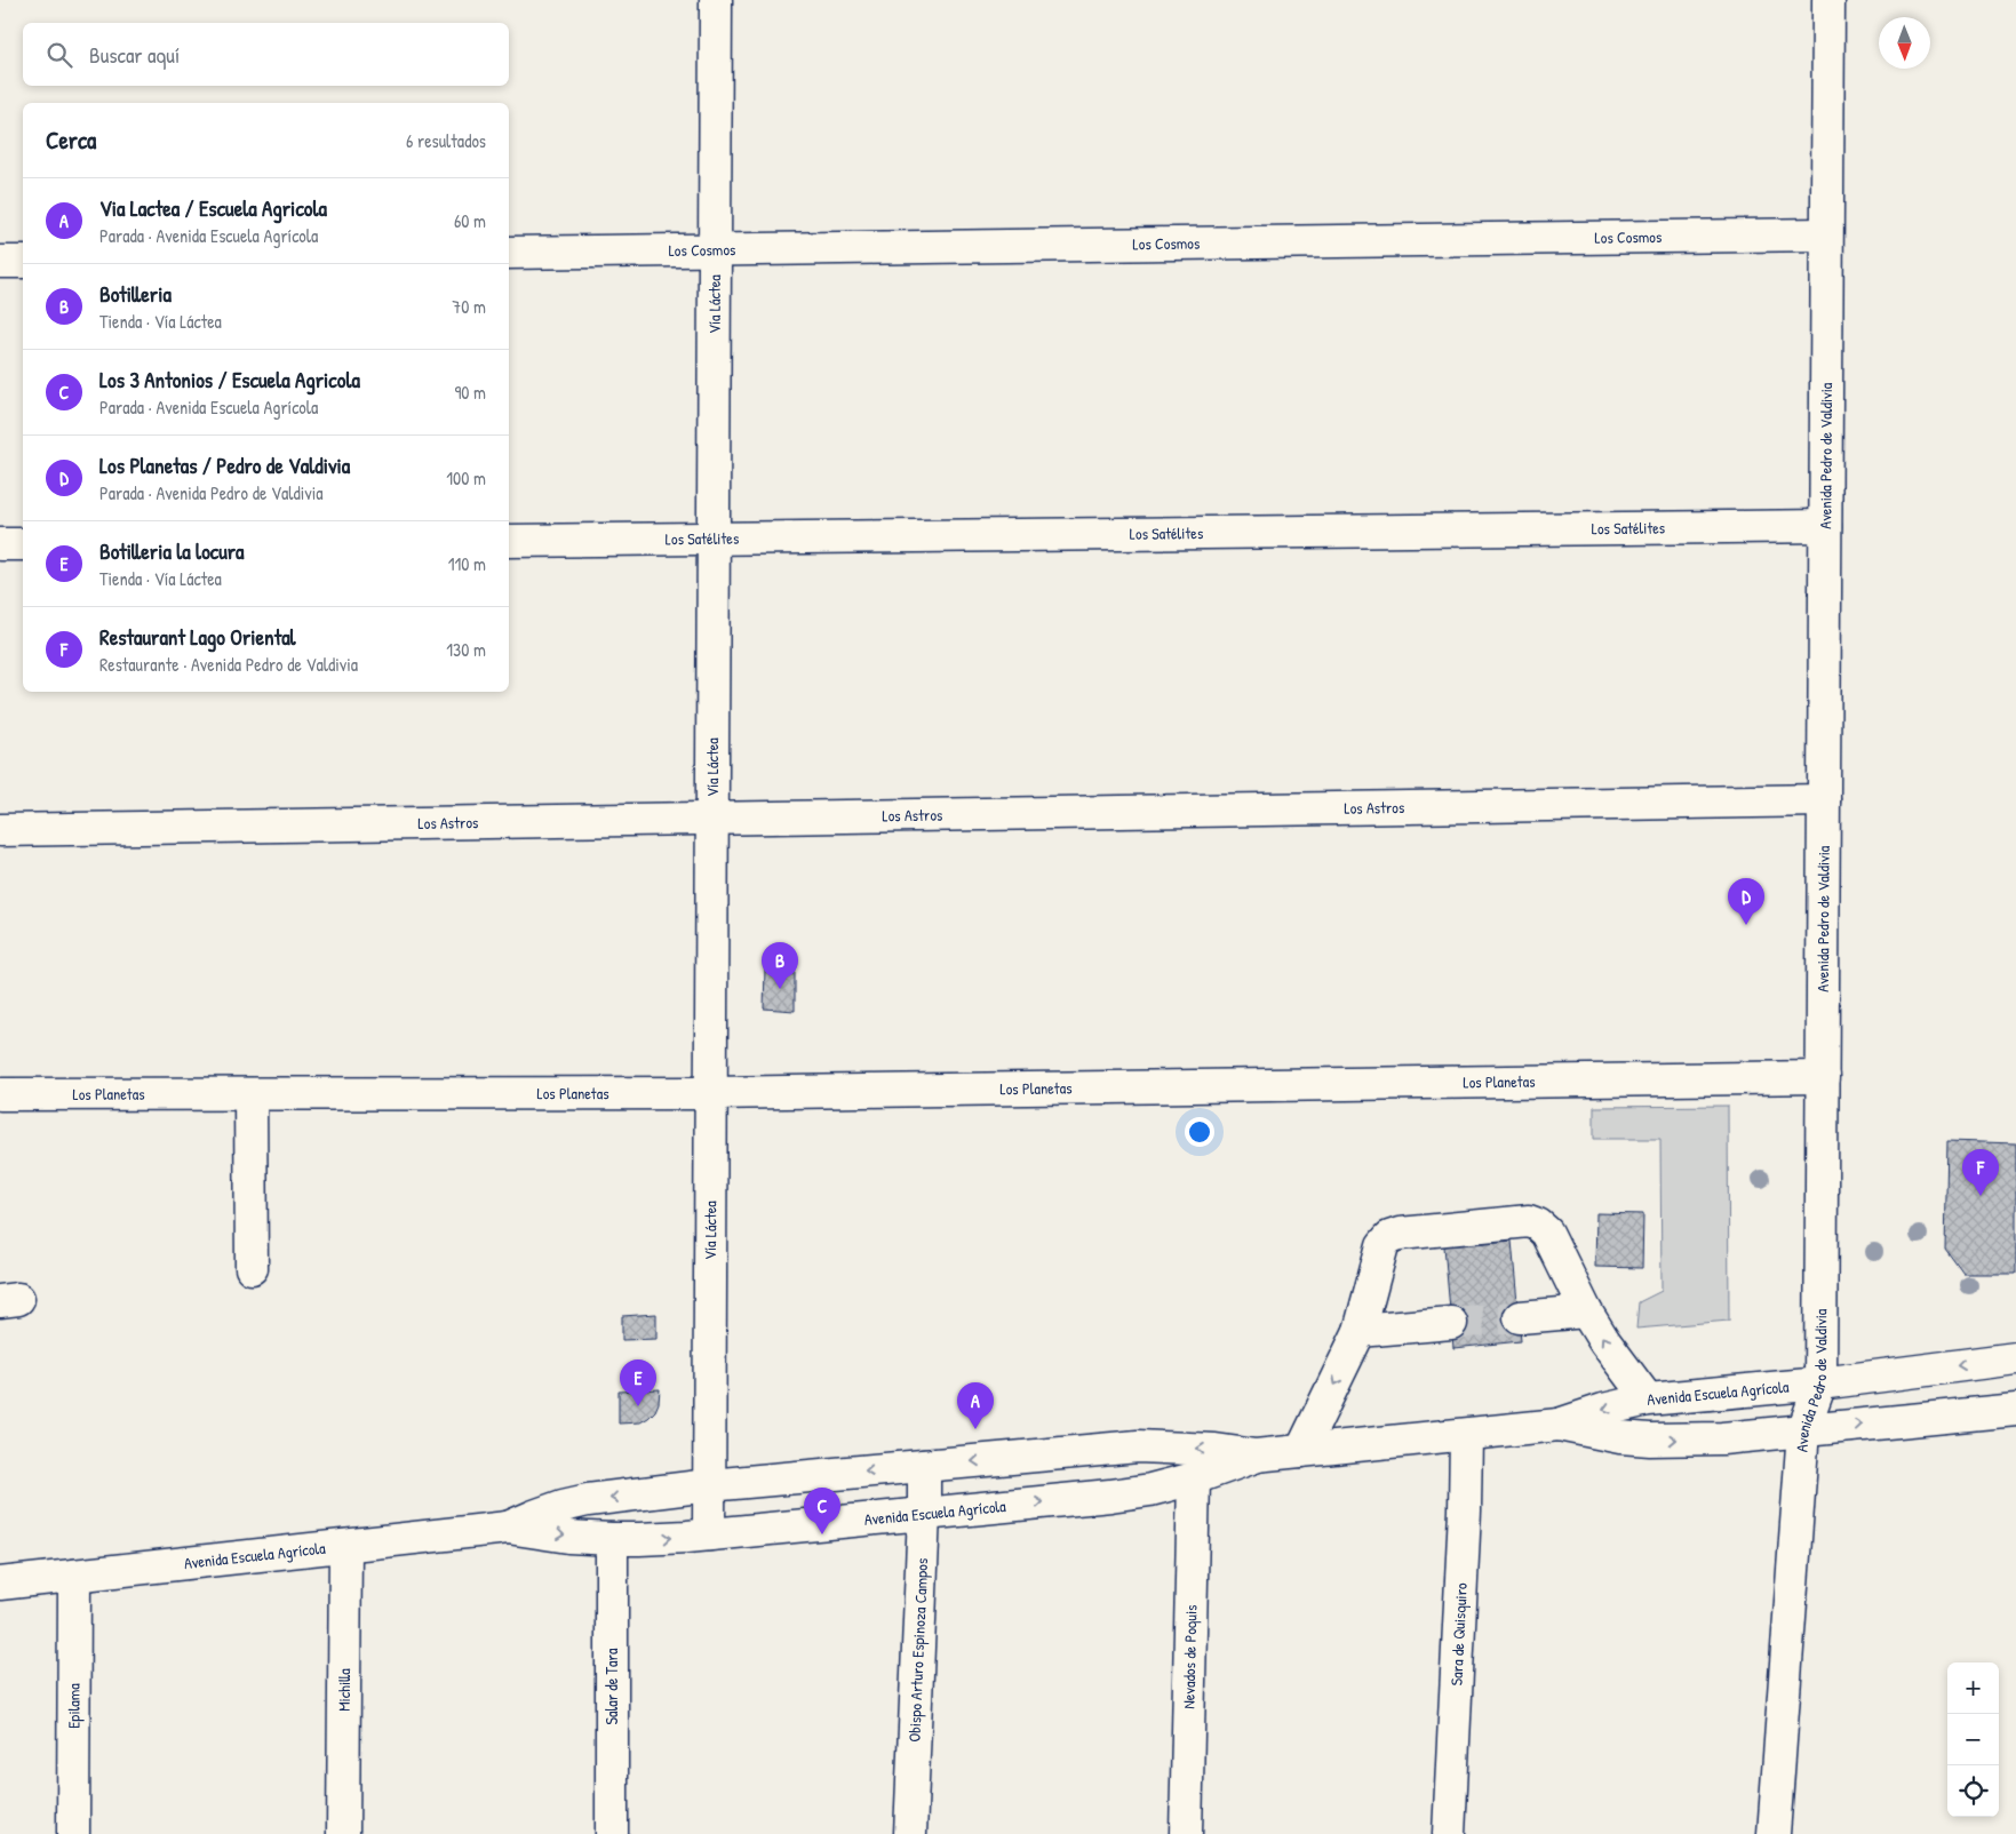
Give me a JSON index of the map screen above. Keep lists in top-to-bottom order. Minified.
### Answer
{"streets":{"street":["Los Cosmos","Vía Láctea","Avenida Pedro de Valdivia","Los Satélites","Los Astros","Los Planetas","Avenida Escuela Agrícola","Sara de Quisquiro","Obispo Arturo Espinoza Campos","Nevados de Poquis","Salar de Tara","Michilla","Epilama"]},"crossings":[["Los Cosmos","Vía Láctea"],["Los Cosmos","Avenida Pedro de Valdivia"],["Vía Láctea","Los Satélites"],["Vía Láctea","Los Astros"],["Vía Láctea","Los Planetas"],["Vía Láctea","Avenida Escuela Agrícola"],["Avenida Pedro de Valdivia","Los Satélites"],["Avenida Pedro de Valdivia","Los Astros"],["Avenida Pedro de Valdivia","Los Planetas"],["Avenida Pedro de Valdivia","Avenida Escuela Agrícola"],["Avenida Escuela Agrícola","Sara de Quisquiro"],["Avenida Escuela Agrícola","Obispo Arturo Espinoza Campos"],["Avenida Escuela Agrícola","Nevados de Poquis"],["Avenida Escuela Agrícola","Salar de Tara"],["Avenida Escuela Agrícola","Michilla"],["Avenida Escuela Agrícola","Epilama"]],"north":"bottom","page":{"search":"Buscar aquí","heading":["Cerca","6 resultados"],"list":[{"mark":"A","name":"Via Lactea / Escuela Agricola","note":"Parada · Avenida Escuela Agrícola","value":"60 m"},{"mark":"B","name":"Botilleria","note":"Tienda · Vía Láctea","value":"70 m"},{"mark":"C","name":"Los 3 Antonios / Escuela Agricola","note":"Parada · Avenida Escuela Agrícola","value":"90 m"},{"mark":"D","name":"Los Planetas / Pedro de Valdivia","note":"Parada · Avenida Pedro de Valdivia","value":"100 m"},{"mark":"E","name":"Botilleria la locura","note":"Tienda · Vía Láctea","value":"110 m"},{"mark":"F","name":"Restaurant Lago Oriental","note":"Restaurante · Avenida Pedro de Valdivia","value":"130 m"}],"pins":["D","B","F","E","A","C"],"map_buttons":["+","−"]}}
